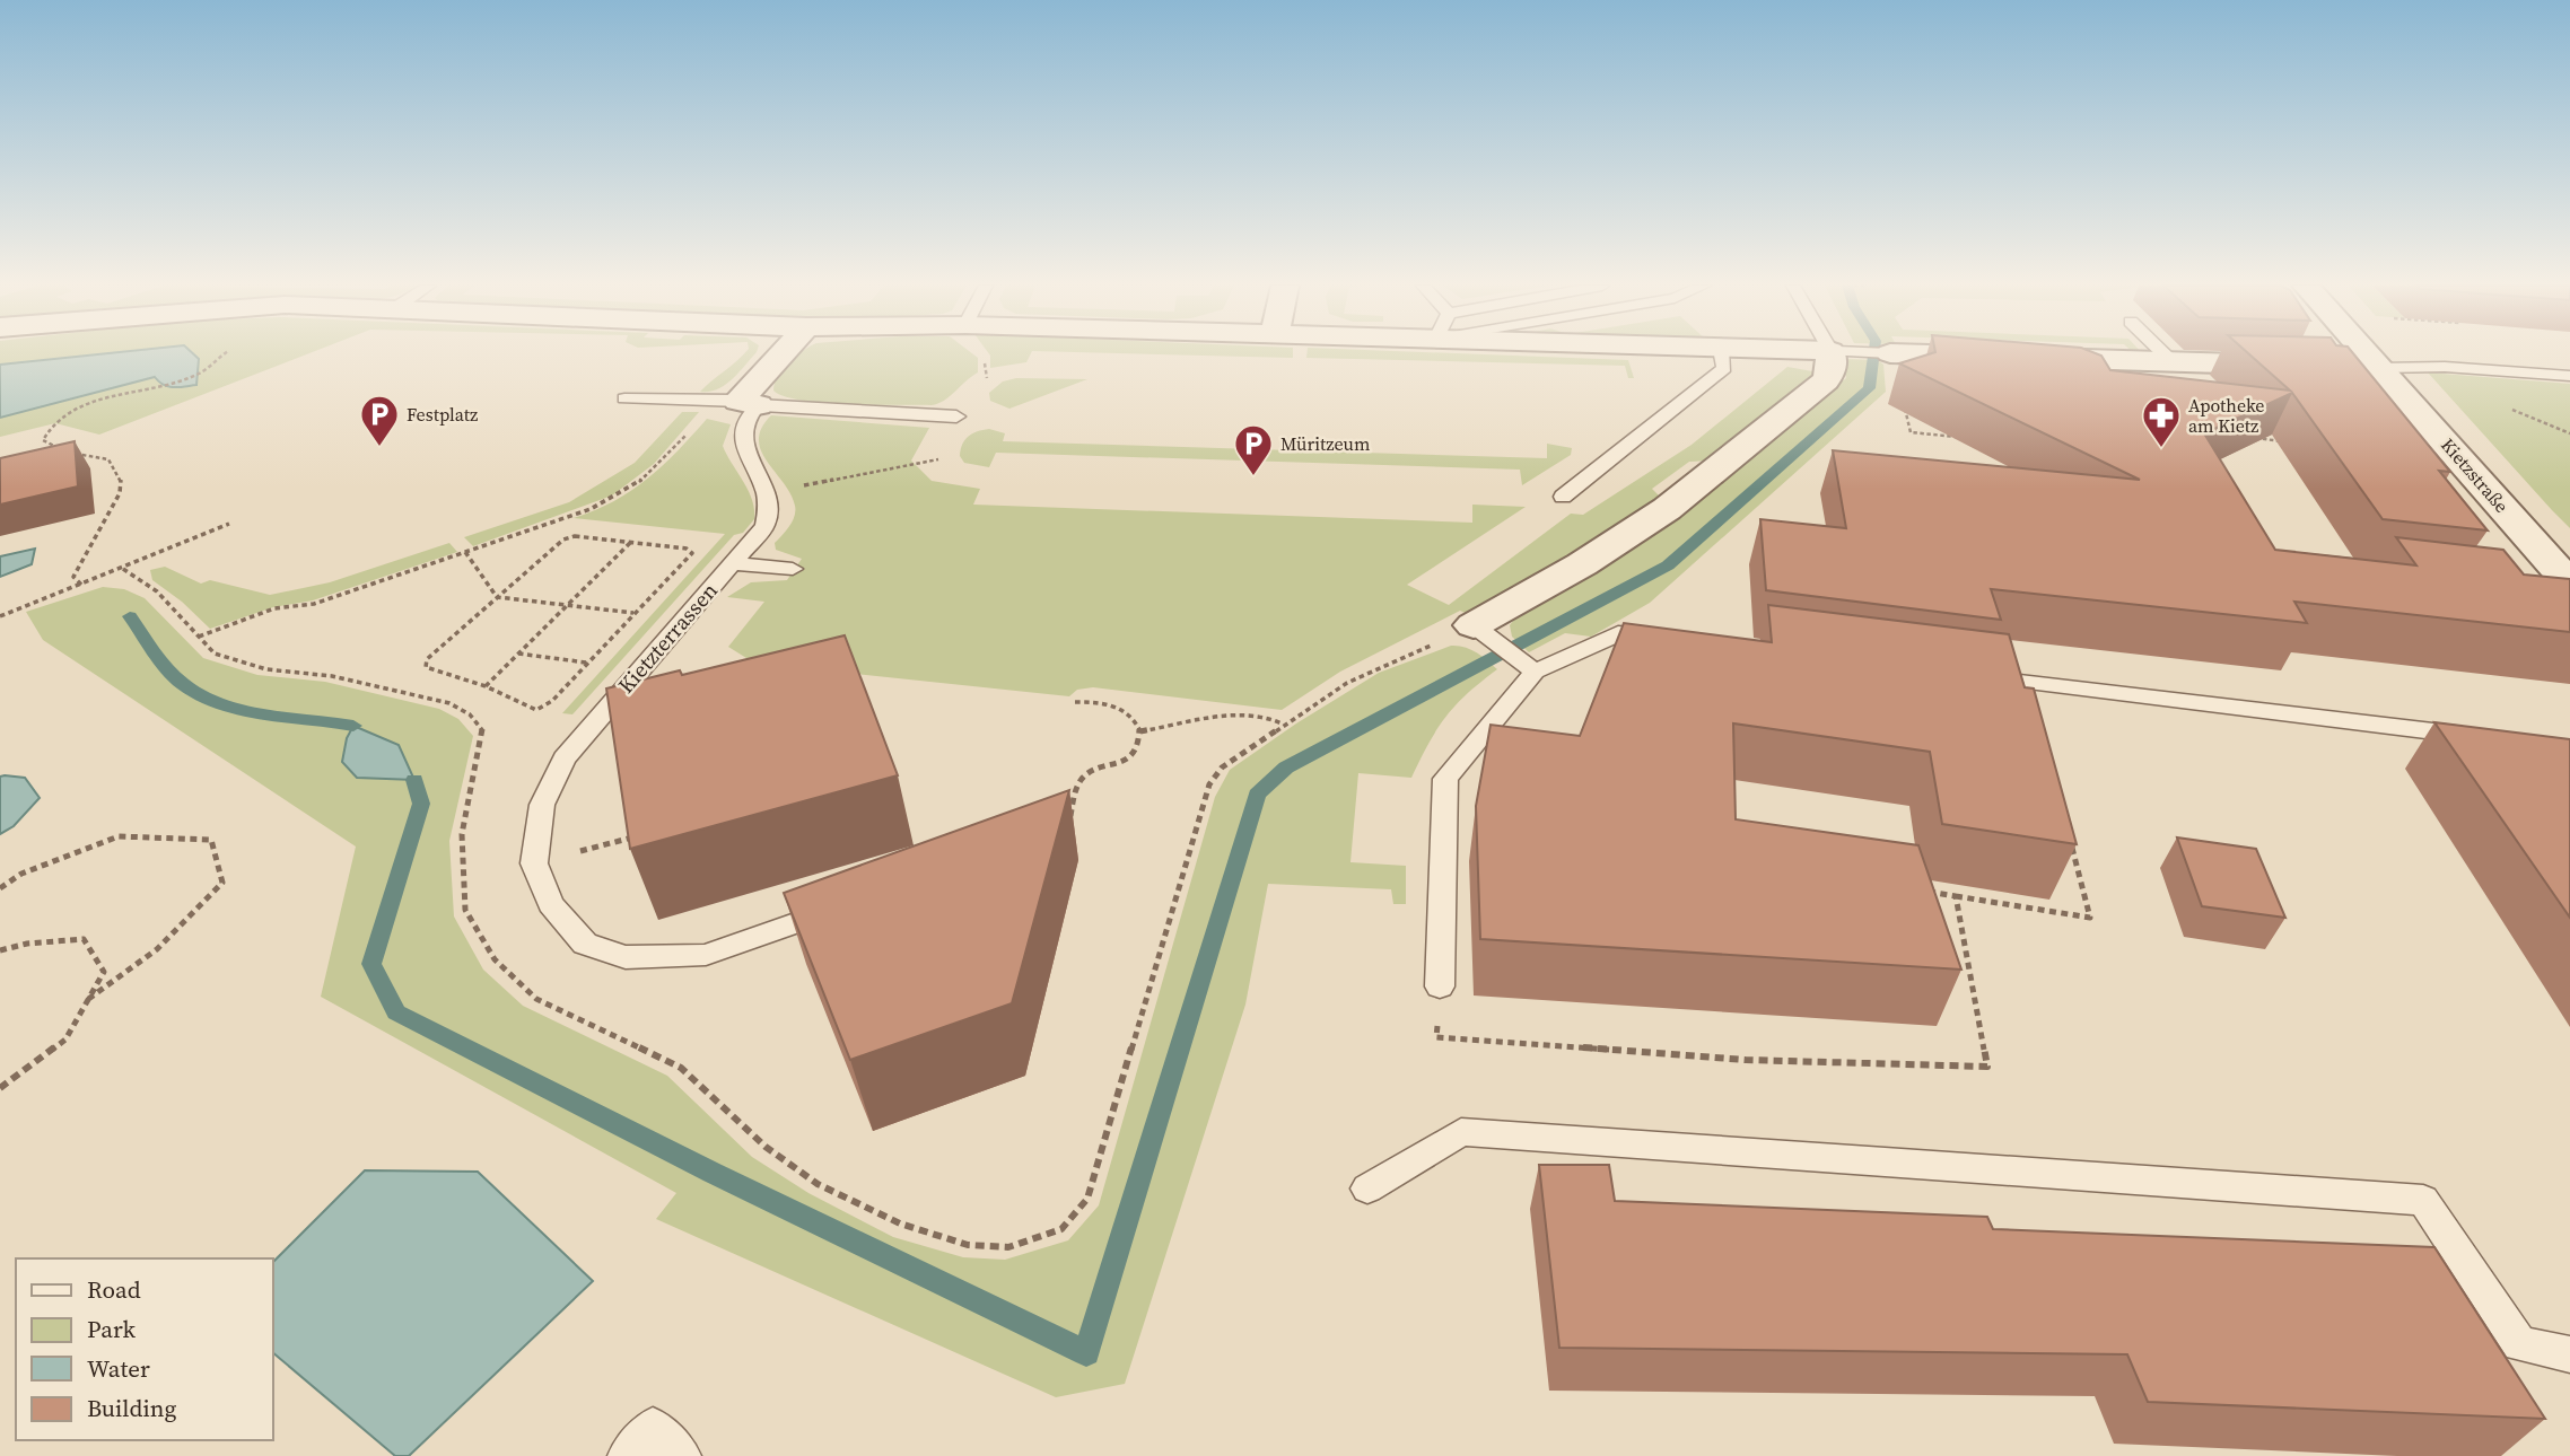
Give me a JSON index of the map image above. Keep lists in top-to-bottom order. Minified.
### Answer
{"streets":{"street":["Kietzstraße"],"lane":["Kietzterrassen"]},"places":{"parking":["Festplatz","Müritzeum"],"pharmacy":["Apotheke am Kietz"]},"legend":["Road","Park","Water","Building"]}
